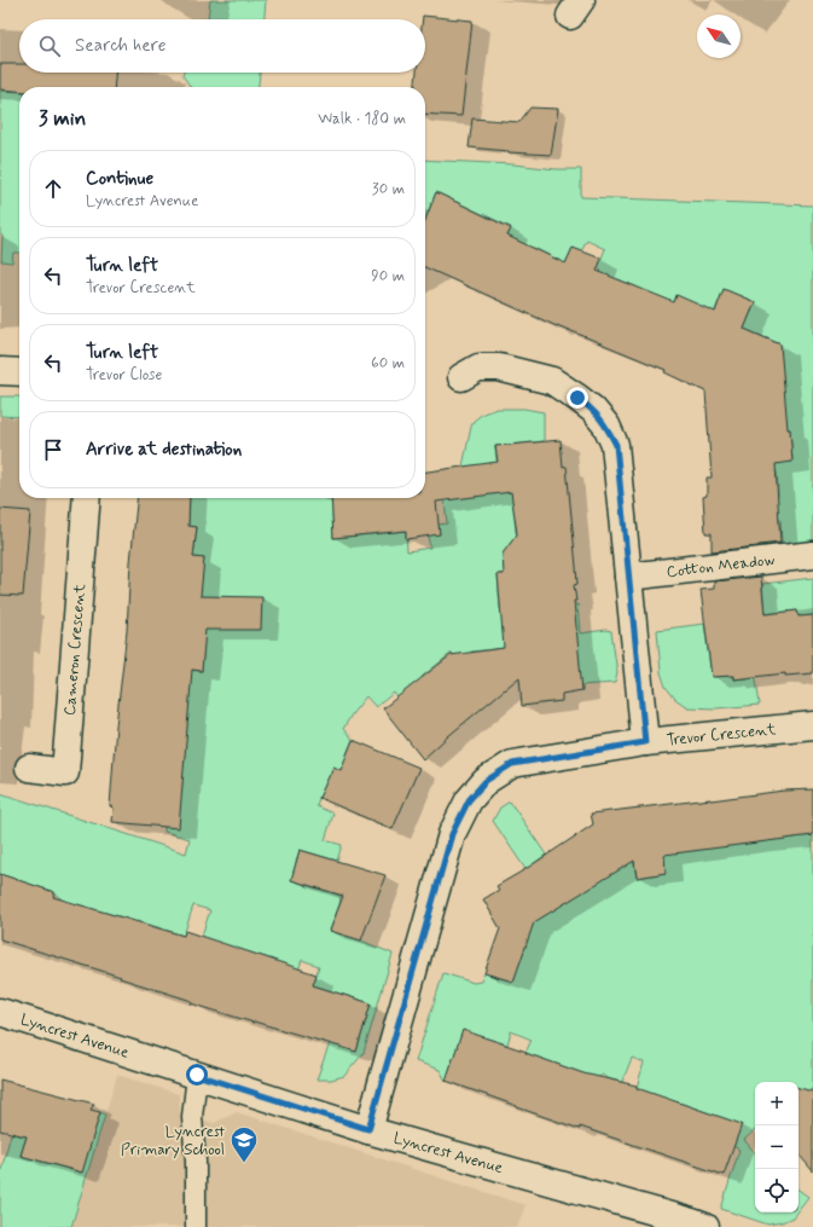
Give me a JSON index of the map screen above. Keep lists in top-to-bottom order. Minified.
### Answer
{"streets":{"street":["Cotton Meadow","Cameron Crescent","Trevor Crescent","Lyncrest Avenue"]},"crossings":[["Trevor Crescent","Lyncrest Avenue"]],"places":{"school or university":["Lyncrest Primary School"]},"north":"top left","page":{"search":"Search here","heading":["3 min","Walk · 180 m"],"list":[["Continue","Lyncrest Avenue","30 m"],["Turn left","Trevor Crescent","90 m"],["Turn left","Trevor Close","60 m"],"Arrive at destination"],"map_buttons":["+","−"]}}
